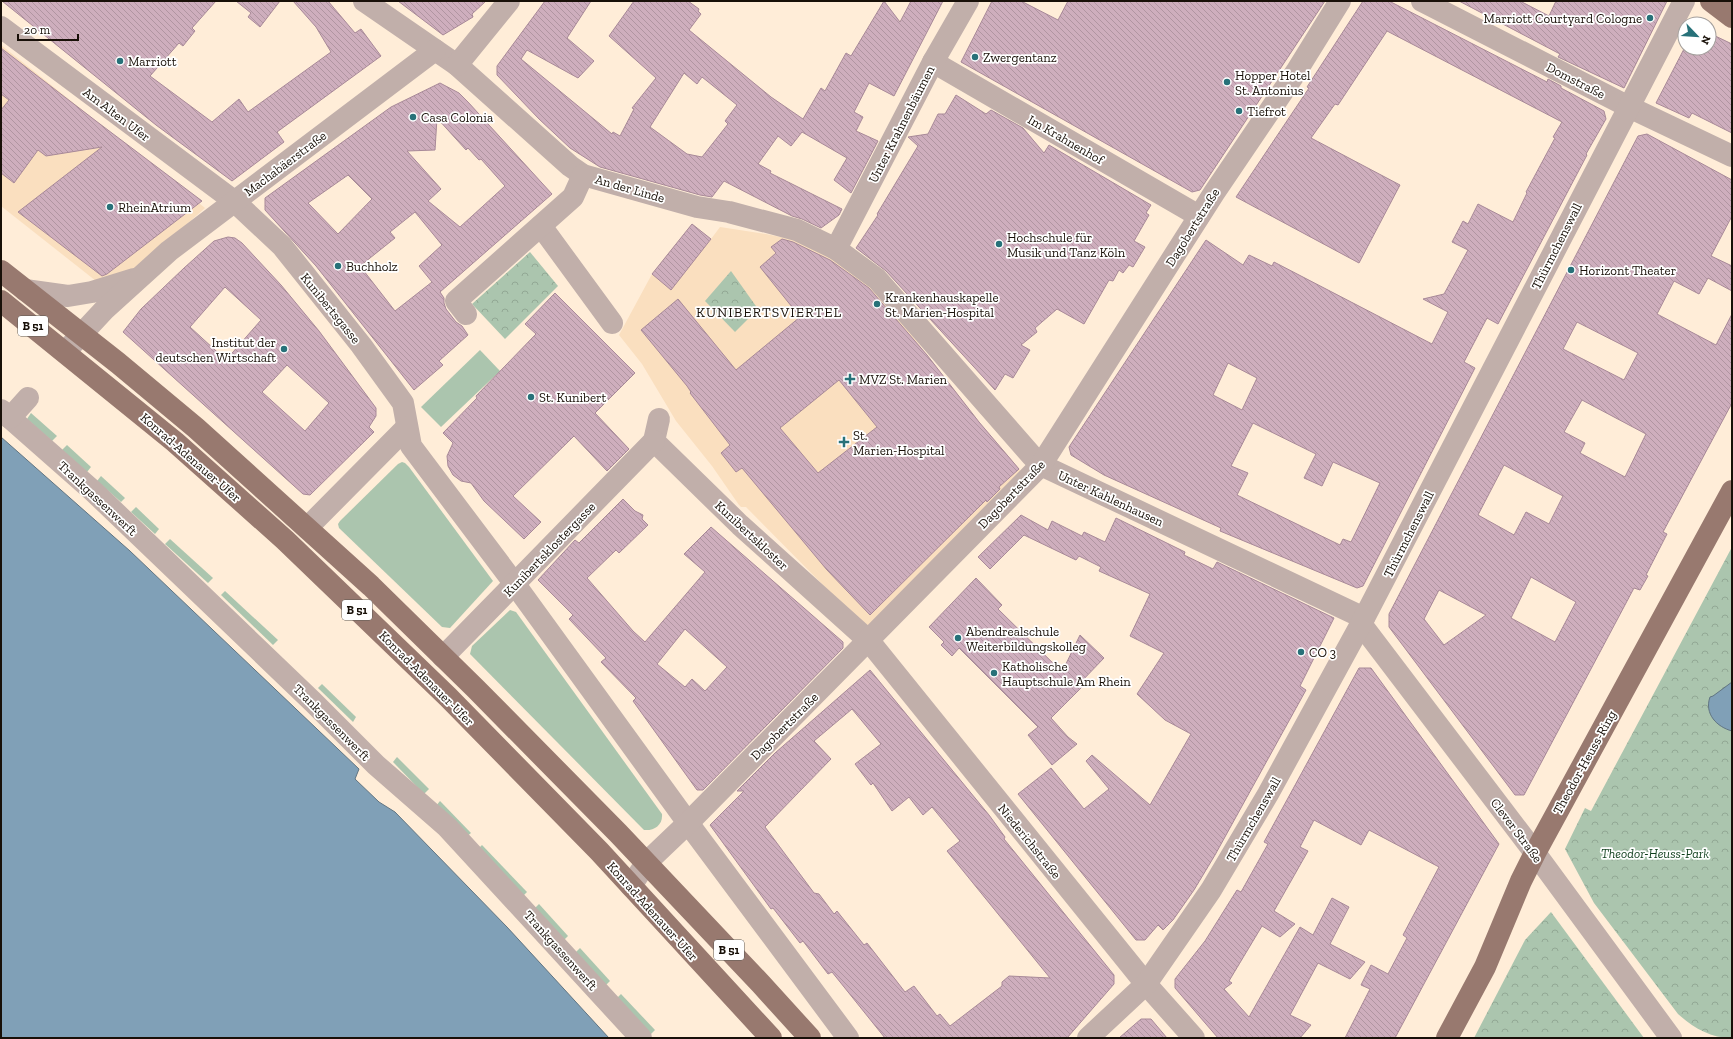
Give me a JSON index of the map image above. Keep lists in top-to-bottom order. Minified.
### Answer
{"streets":{"main road":["B 51","Konrad-Adenauer-Ufer","Theodor-Heuss-Ring"],"street":["Domstraße","Am Alten Ufer","Unter Krahnenbäumen","Im Krahnenhof","Machabäerstraße","An der Linde","Dagobertstraße","Thürmchenswall","Kunibertsgasse","Trankgassenwerft","Unter Kahlenhausen","Kunibertskloster","Kunibertsklostergasse","Clever Straße","Niederichstraße"]},"crossings":[["Domstraße","Thürmchenswall"],["Am Alten Ufer","Machabäerstraße"],["Am Alten Ufer","Kunibertsgasse"],["Unter Krahnenbäumen","Im Krahnenhof"],["Unter Krahnenbäumen","An der Linde"],["Unter Krahnenbäumen","Unter Kahlenhausen"],["Im Krahnenhof","Dagobertstraße"],["Machabäerstraße","An der Linde"],["Machabäerstraße","Kunibertsgasse"],["Machabäerstraße","Konrad-Adenauer-Ufer"],["An der Linde","Unter Kahlenhausen"],["Dagobertstraße","Konrad-Adenauer-Ufer"],["Dagobertstraße","Unter Kahlenhausen"],["Dagobertstraße","Kunibertskloster"],["Dagobertstraße","Niederichstraße"],["Thürmchenswall","Unter Kahlenhausen"],["Thürmchenswall","Clever Straße"],["Thürmchenswall","Niederichstraße"],["Konrad-Adenauer-Ufer","Kunibertsklostergasse"],["Unter Kahlenhausen","Clever Straße"],["Kunibertskloster","Kunibertsklostergasse"],["Kunibertskloster","Niederichstraße"],["Theodor-Heuss-Ring","Clever Straße"]],"districts":["KUNIBERTSVIERTEL"],"parks":["Theodor-Heuss-Park"],"places":{"other":["Marriott Courtyard Cologne","Zwergentanz","Marriott","Hopper Hotel St. Antonius","Tiefrot","Casa Colonia","RheinAtrium","Hochschule für Musik und Tanz Köln","Buchholz","Horizont Theater","Krankenhauskapelle St. Marien-Hospital","Institut der deutschen Wirtschaft","St. Kunibert","Abendrealschule Weiterbildungskolleg","CO 3","Katholische Hauptschule Am Rhein"],"health":["MVZ St. Marien","St. Marien-Hospital"]},"scale_bar":"20 m","north":"bottom right"}
